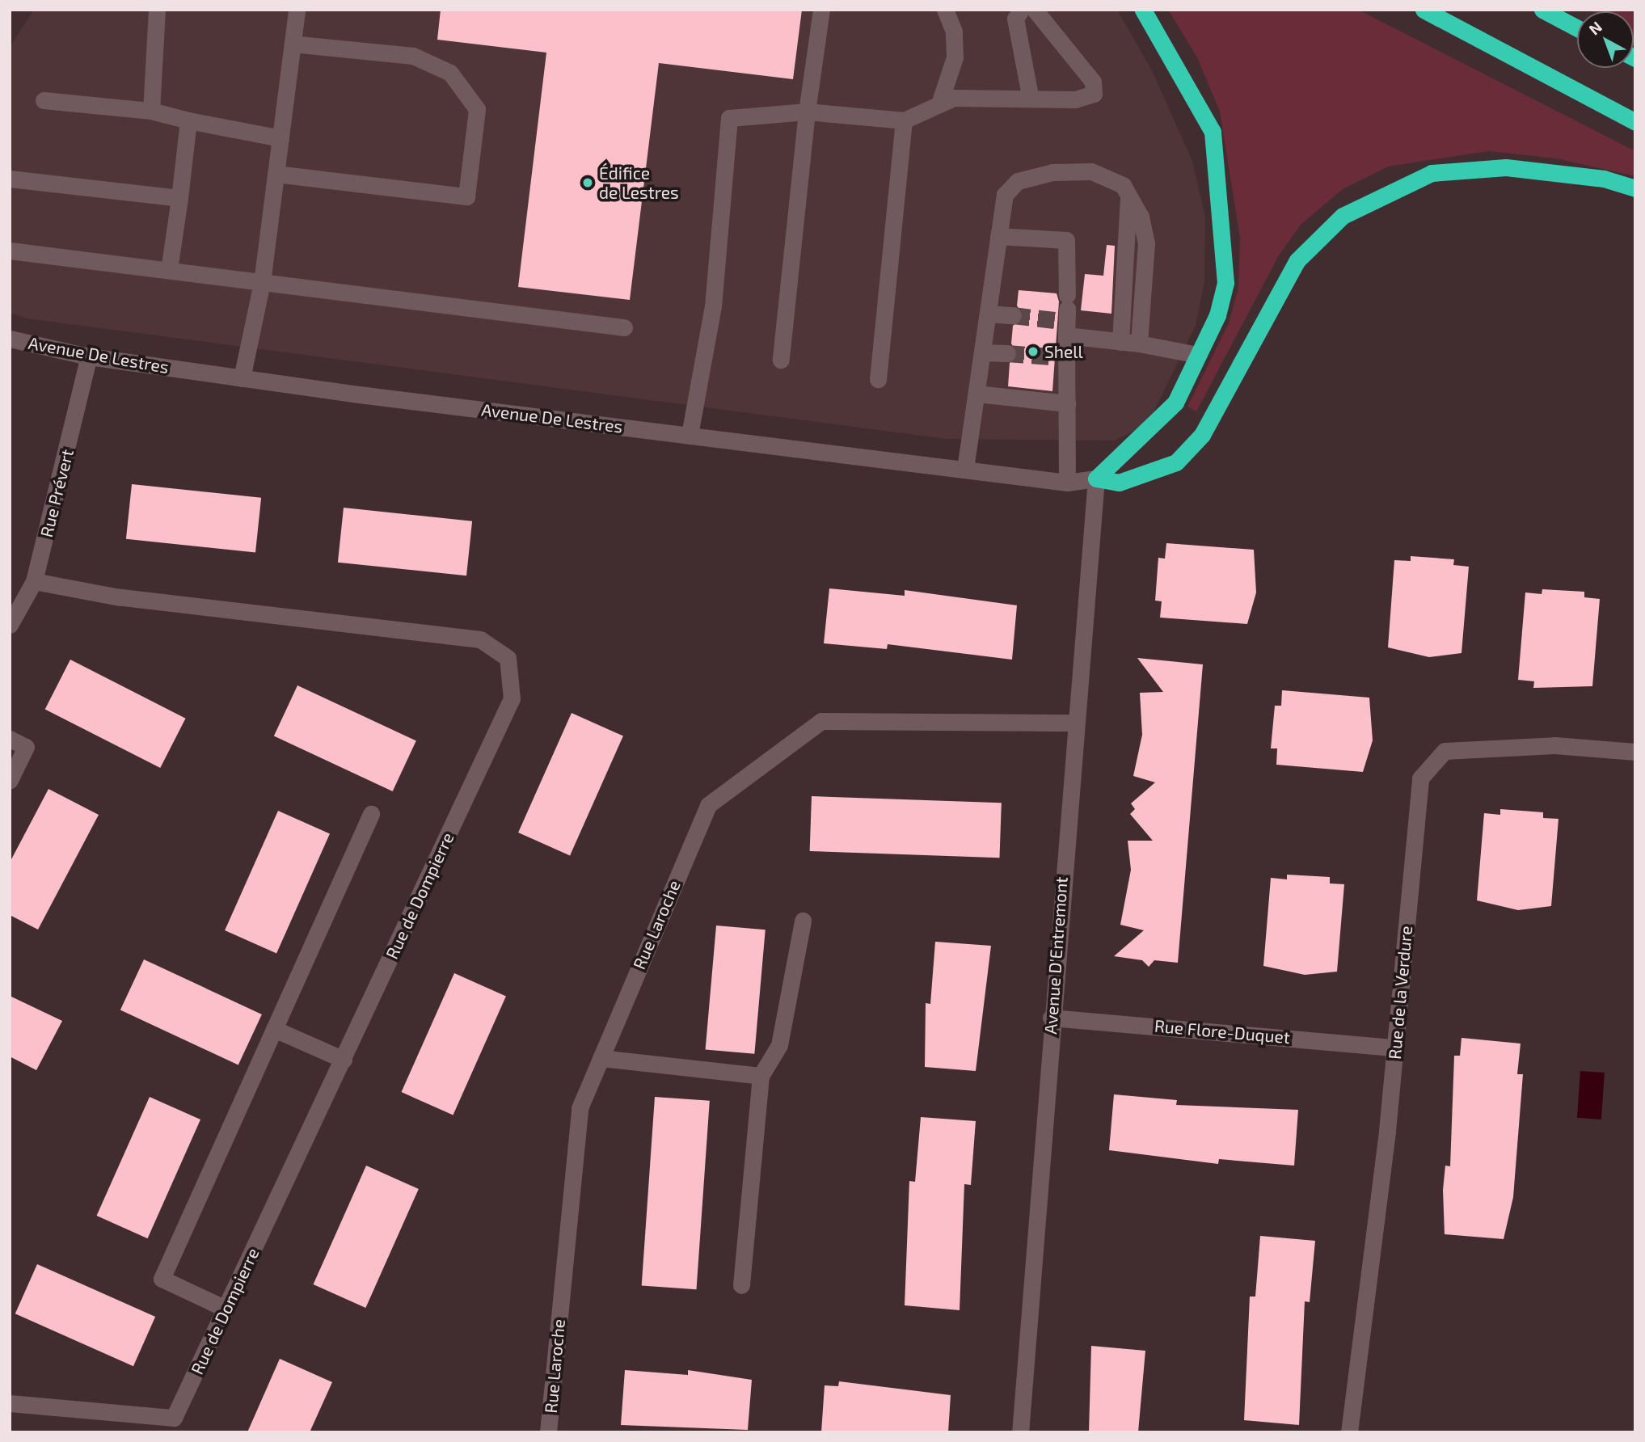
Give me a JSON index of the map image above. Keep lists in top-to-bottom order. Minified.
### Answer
{"streets":{"street":["Avenue De Lestres","Rue Prévert","Rue de Dompierre","Rue Laroche","Avenue D'Entremont","Rue de la Verdure","Rue Flore-Duquet"]},"crossings":[["Avenue De Lestres","Rue Prévert"],["Avenue De Lestres","Avenue D'Entremont"],["Rue Prévert","Rue de Dompierre"],["Rue Laroche","Avenue D'Entremont"],["Avenue D'Entremont","Rue Flore-Duquet"],["Rue de la Verdure","Rue Flore-Duquet"]],"places":["Édifice de Lestres","Shell"],"north":"top left"}
